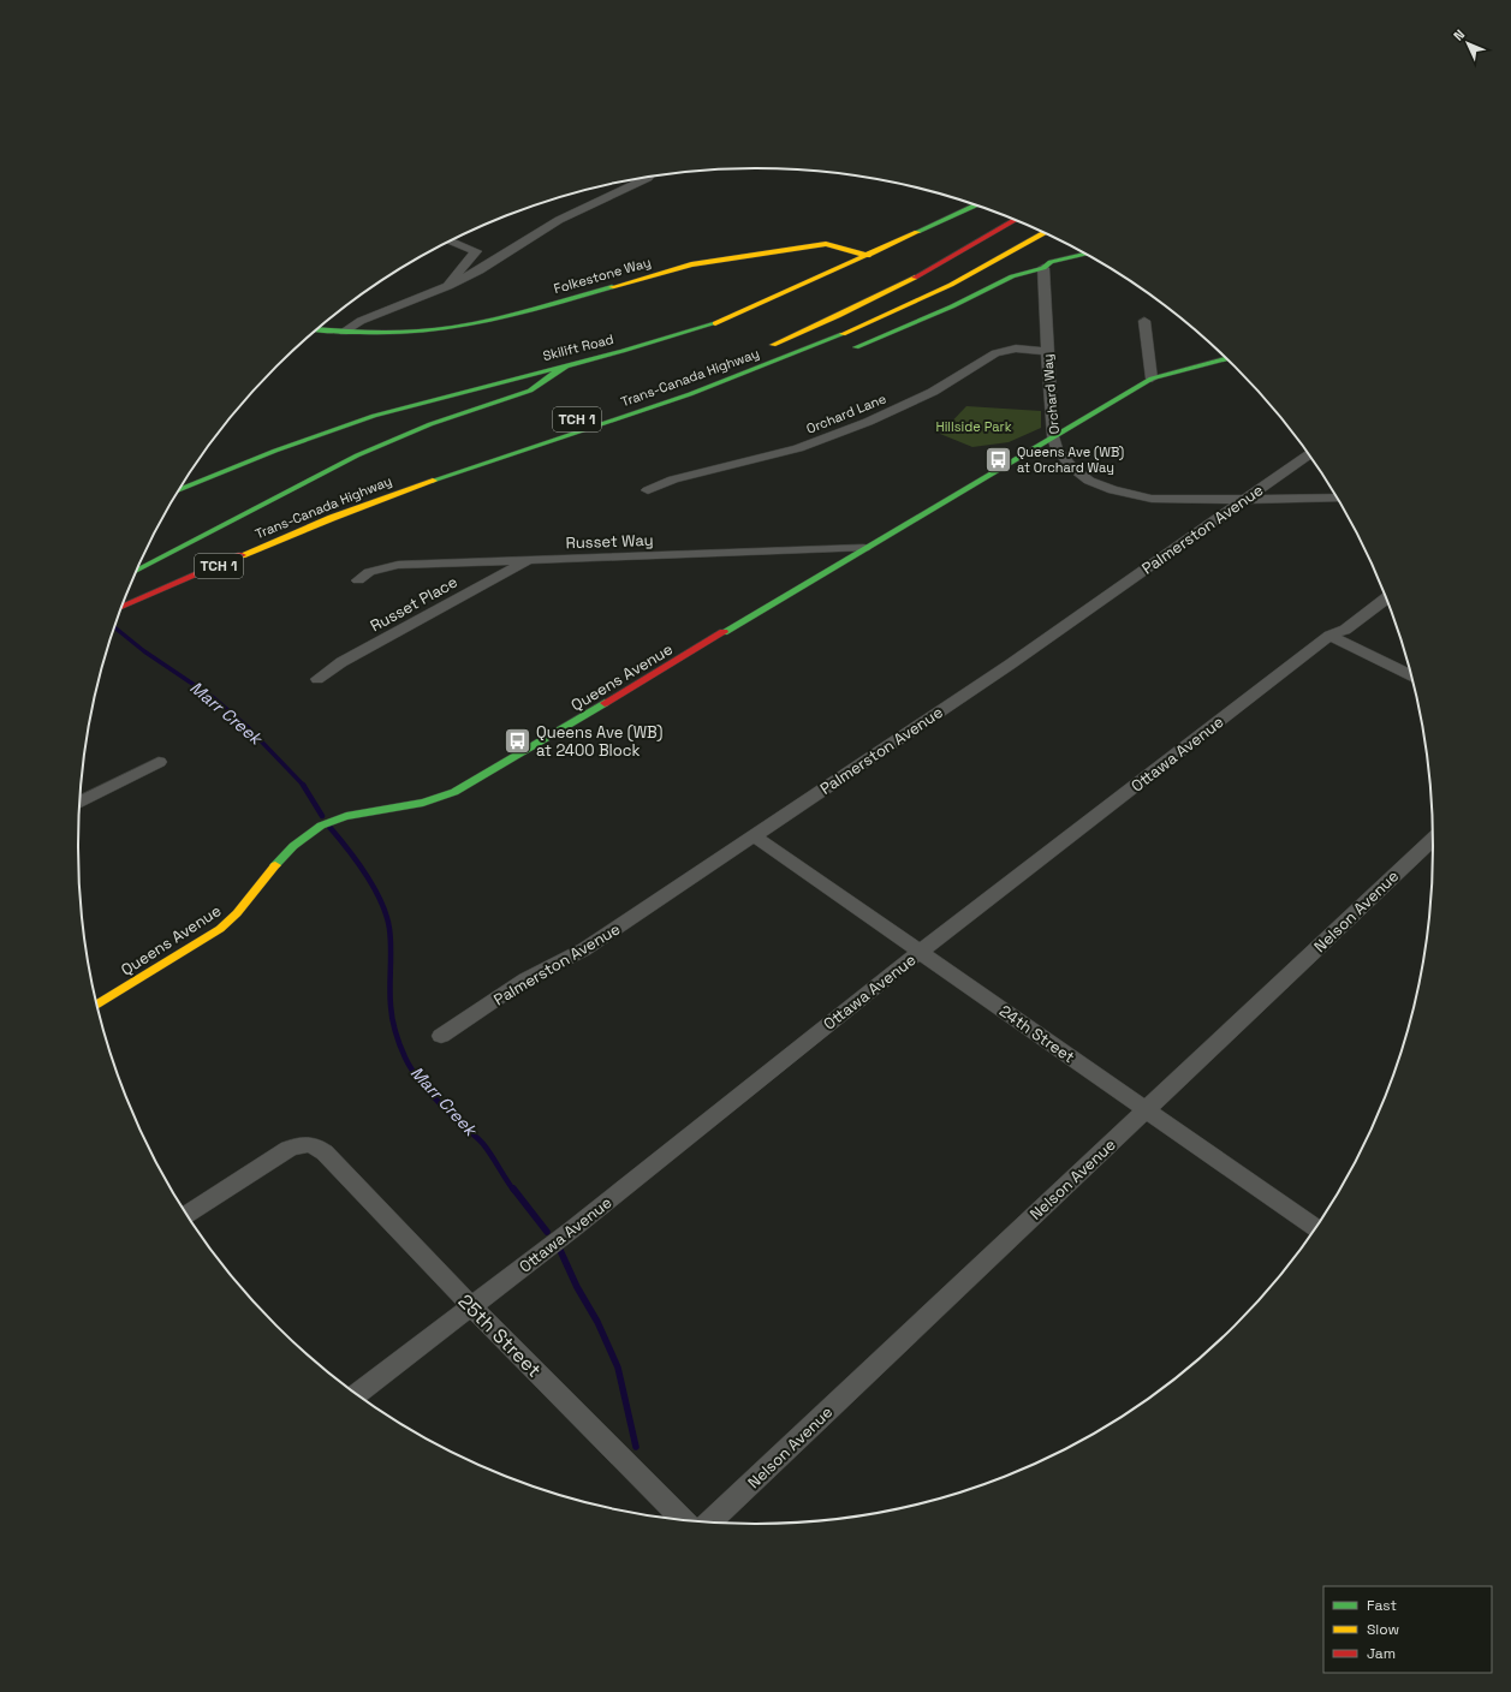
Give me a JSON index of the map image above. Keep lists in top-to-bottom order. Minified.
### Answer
{"streets":{"main road":["Folkestone Way","Skilift Road","Trans-Canada Highway","TCH 1","Queens Avenue"],"street":["Orchard Way","Orchard Lane","Palmerston Avenue","Russet Way","Russet Place","Ottawa Avenue","Nelson Avenue","24th Street","25th Street"]},"crossings":[["Folkestone Way","Skilift Road"],["Orchard Way","Orchard Lane"],["Orchard Way","Palmerston Avenue"],["Orchard Way","Queens Avenue"],["Palmerston Avenue","24th Street"],["Russet Way","Russet Place"],["Russet Way","Queens Avenue"],["Ottawa Avenue","24th Street"],["Ottawa Avenue","25th Street"],["Nelson Avenue","24th Street"]],"water":["Marr Creek"],"parks":["Hillside Park"],"places":{"bus stop":["Queens Ave (WB) at Orchard Way","Queens Ave (WB) at 2400 Block"]},"legend":["Fast","Slow","Jam"],"north":"top left"}
